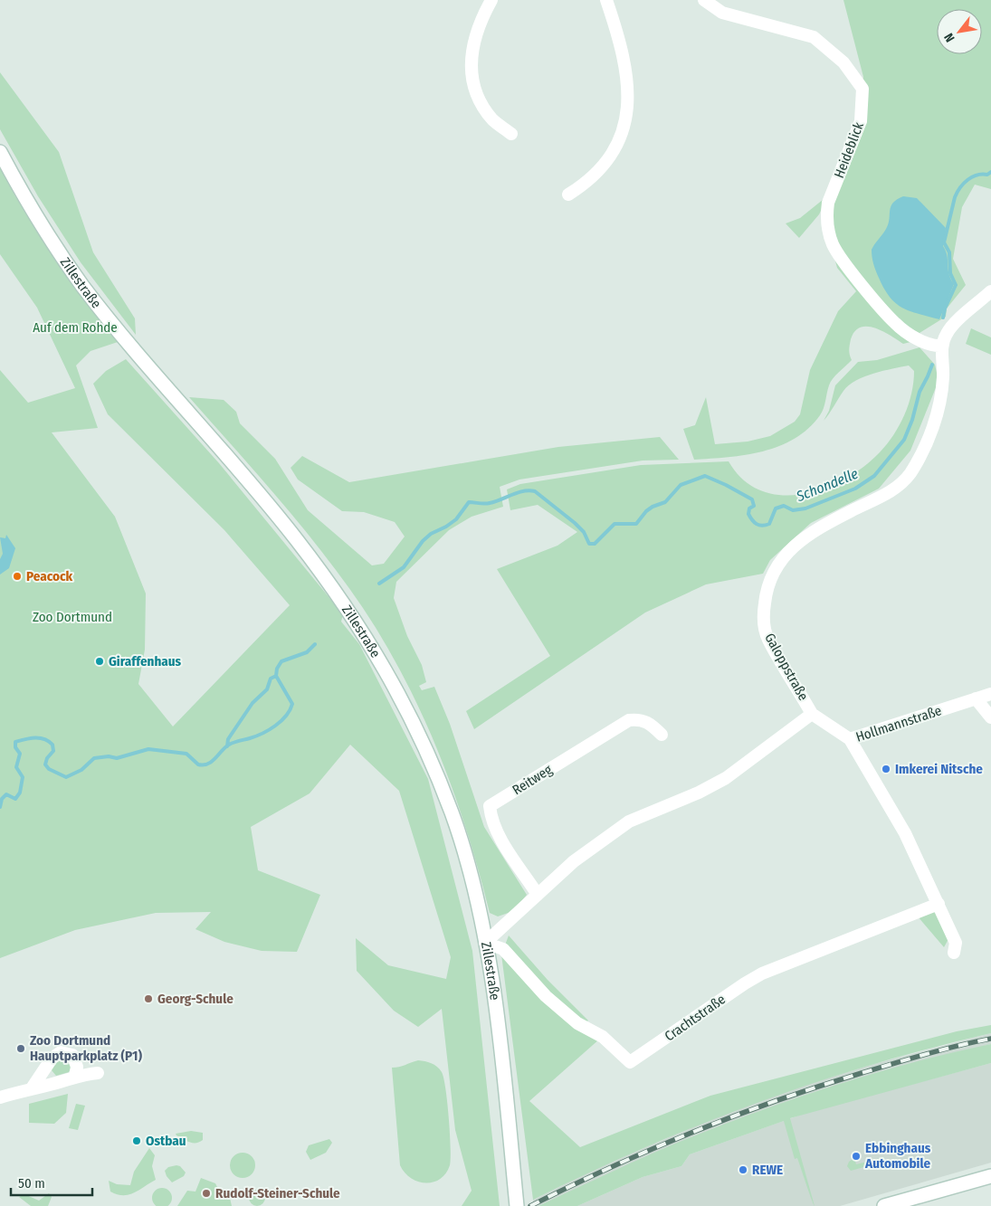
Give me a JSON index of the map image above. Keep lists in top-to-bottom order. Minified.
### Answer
{"streets":{"main road":["Zillestraße"],"street":["Heideblick","Galoppstraße","Hollmannstraße","Reitweg","Crachtstraße"]},"crossings":[["Heideblick","Galoppstraße"],["Zillestraße","Galoppstraße"],["Zillestraße","Crachtstraße"],["Galoppstraße","Hollmannstraße"],["Galoppstraße","Reitweg"],["Galoppstraße","Crachtstraße"]],"water":["Schondelle"],"parks":["Auf dem Rohde","Zoo Dortmund"],"places":["Peacock","Giraffenhaus","Imkerei Nitsche","Georg-Schule","Zoo Dortmund Hauptparkplatz (P1)","Ostbau","Ebbinghaus Automobile","REWE","Rudolf-Steiner-Schule"],"scale_bar":"50 m","north":"bottom left"}
